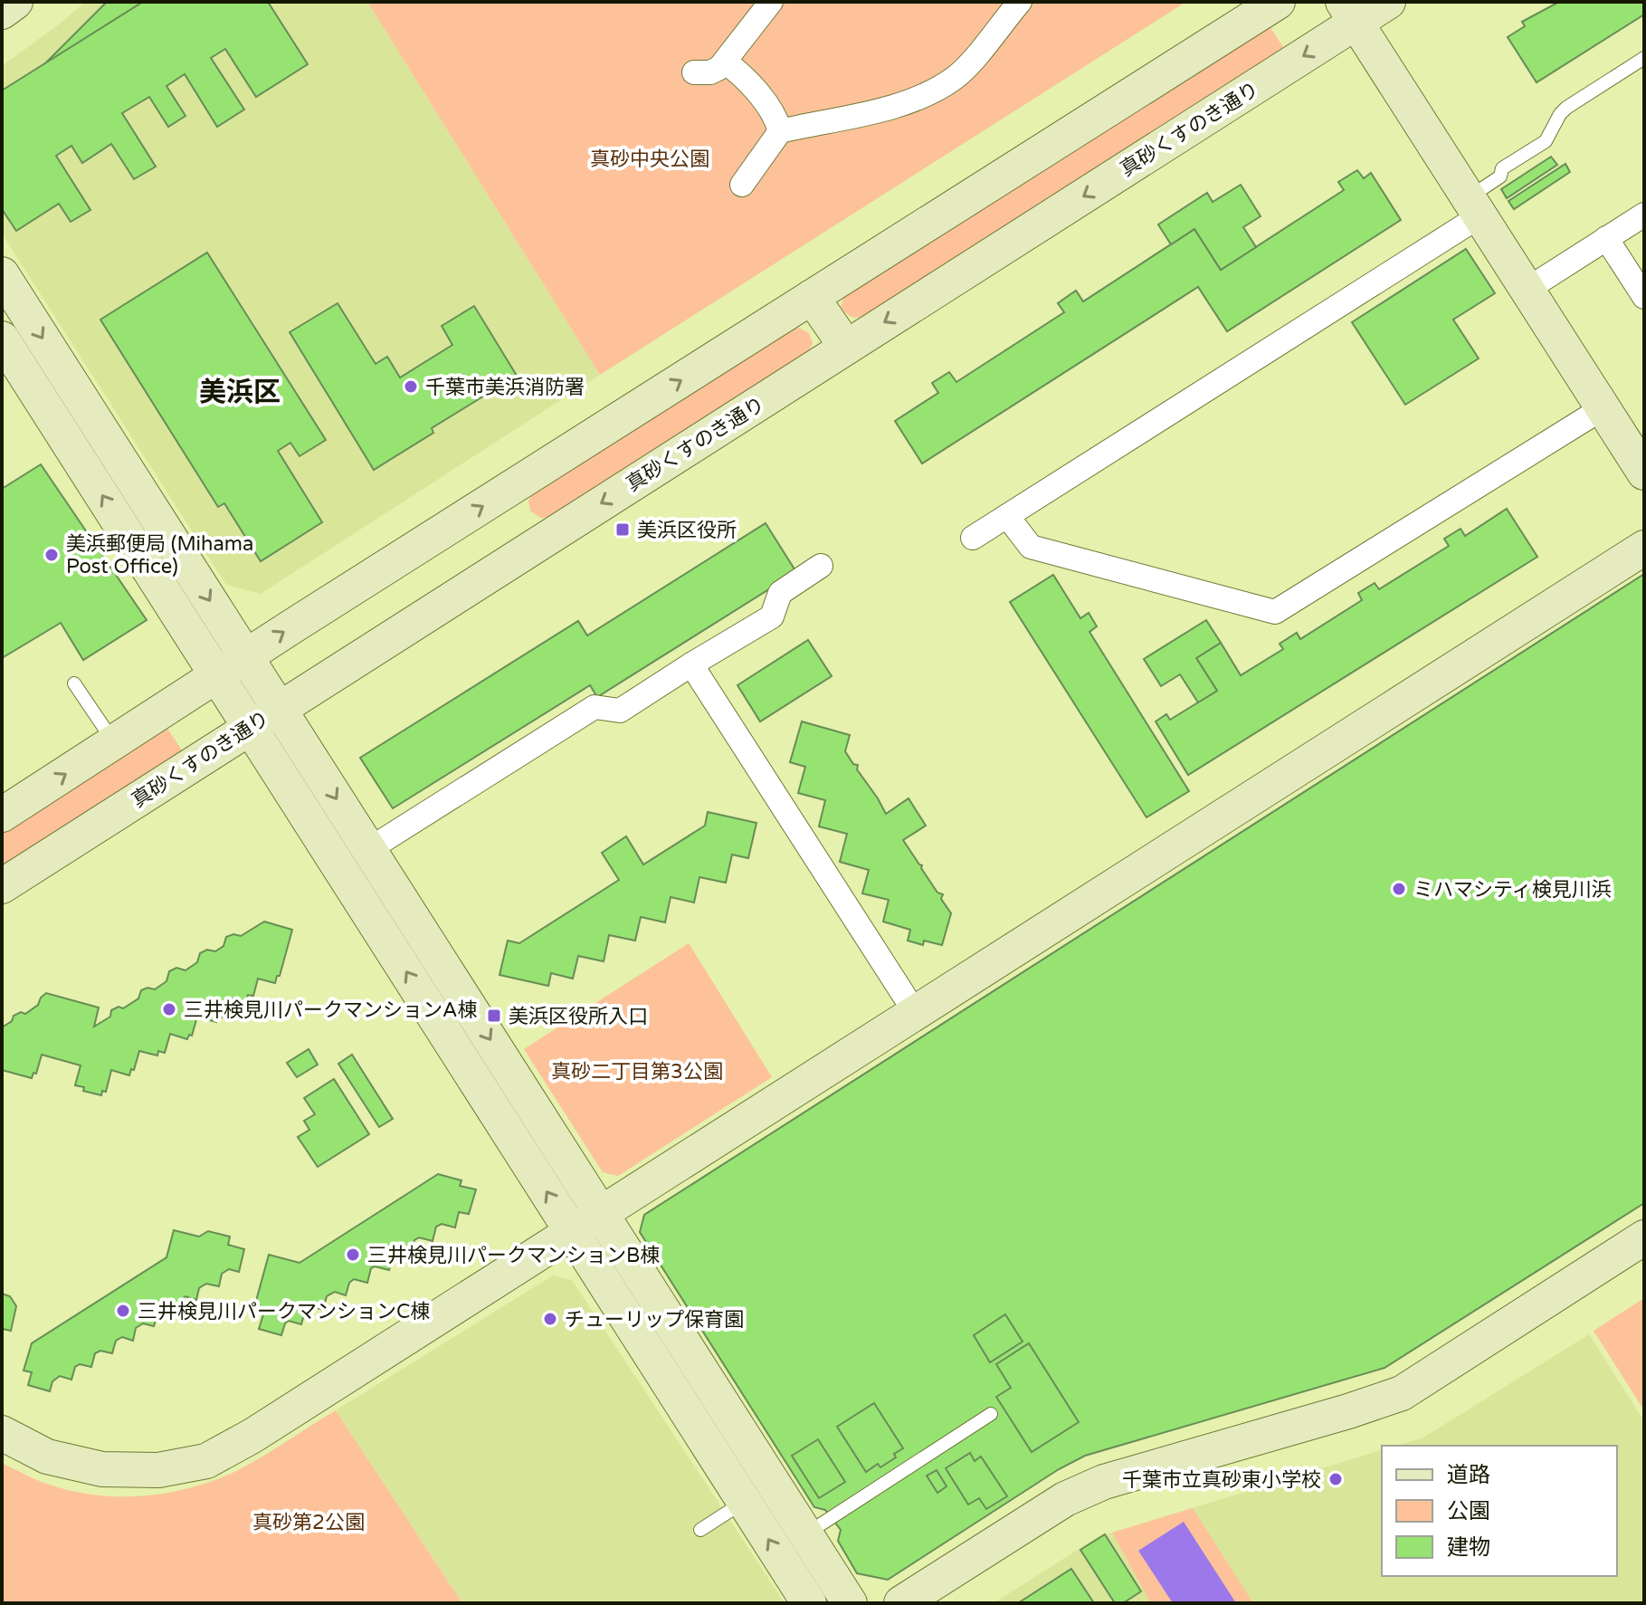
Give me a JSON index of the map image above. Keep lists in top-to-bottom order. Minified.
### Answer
{"streets":{"street":["真砂くすのき通り"]},"districts":["美浜区"],"parks":["真砂中央公園","真砂二丁目第3公園","真砂第2公園"],"places":{"other":["千葉市美浜消防署","美浜郵便局 (Mihama Post Office)","ミハマシティ検見川浜","三井検見川パークマンションA棟","三井検見川パークマンションB棟","三井検見川パークマンションC棟","チューリップ保育園","千葉市立真砂東小学校"],"transit":["美浜区役所","美浜区役所入口"]},"legend":["道路","公園","建物"]}
